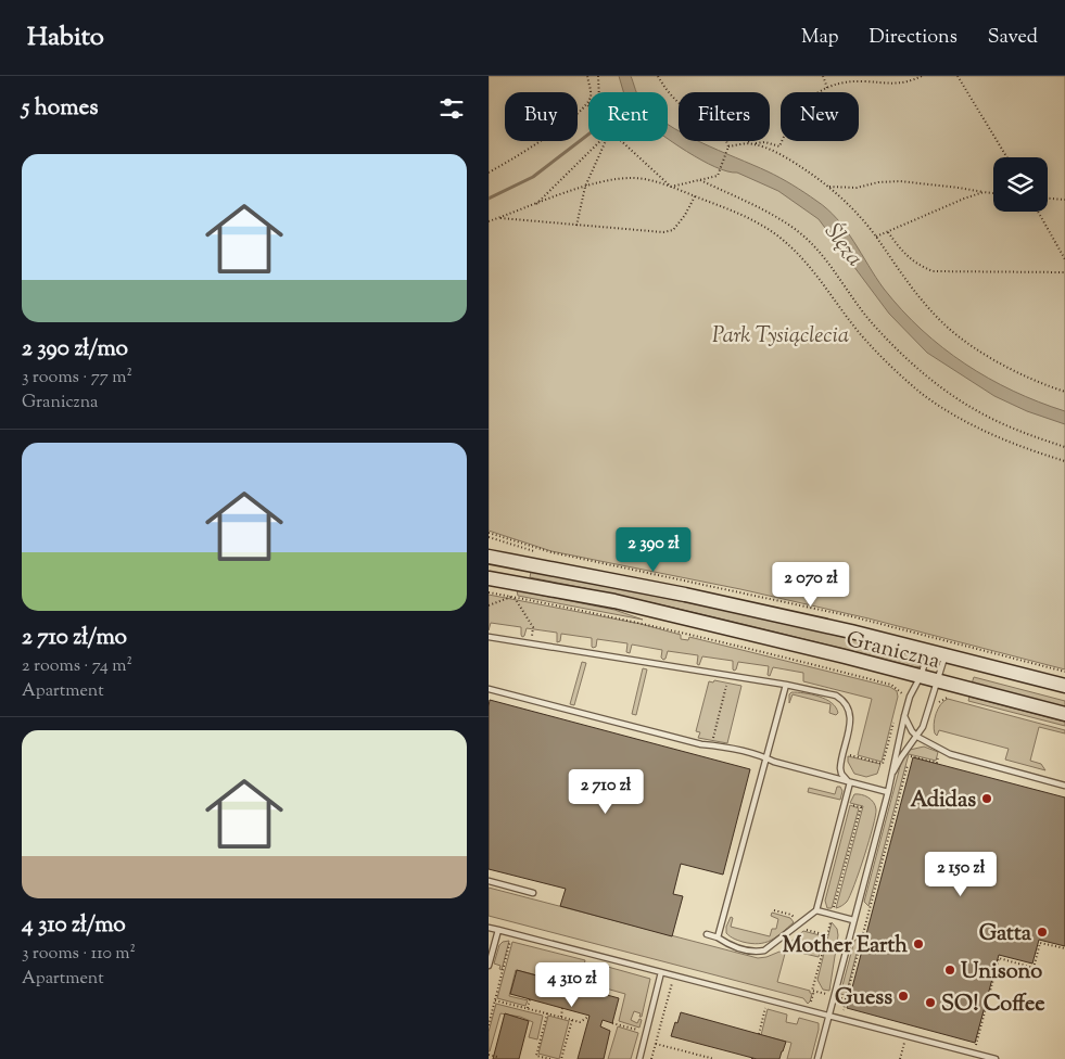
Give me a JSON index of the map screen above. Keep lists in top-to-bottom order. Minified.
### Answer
{"streets":{"main road":["Graniczna"]},"water":["Ślęza"],"parks":["Park Tysiąclecia"],"places":["Adidas","Gatta","Mother Earth","Unisono","Guess","SO! Coffee"],"page":{"header":"Habito","nav":["Map","Directions","Saved"],"heading":"5 homes","chip":["Buy","Rent","Filters","New"],"list":[{"name":"2 390 zł/mo","note":"3 rooms · 77 m² · Graniczna"},{"name":"2 710 zł/mo","note":"2 rooms · 74 m² · Apartment"},{"name":"4 310 zł/mo","note":"3 rooms · 110 m² · Apartment"}],"price":["2 390 zł","2 070 zł","2 710 zł","2 150 zł","4 310 zł"]}}
